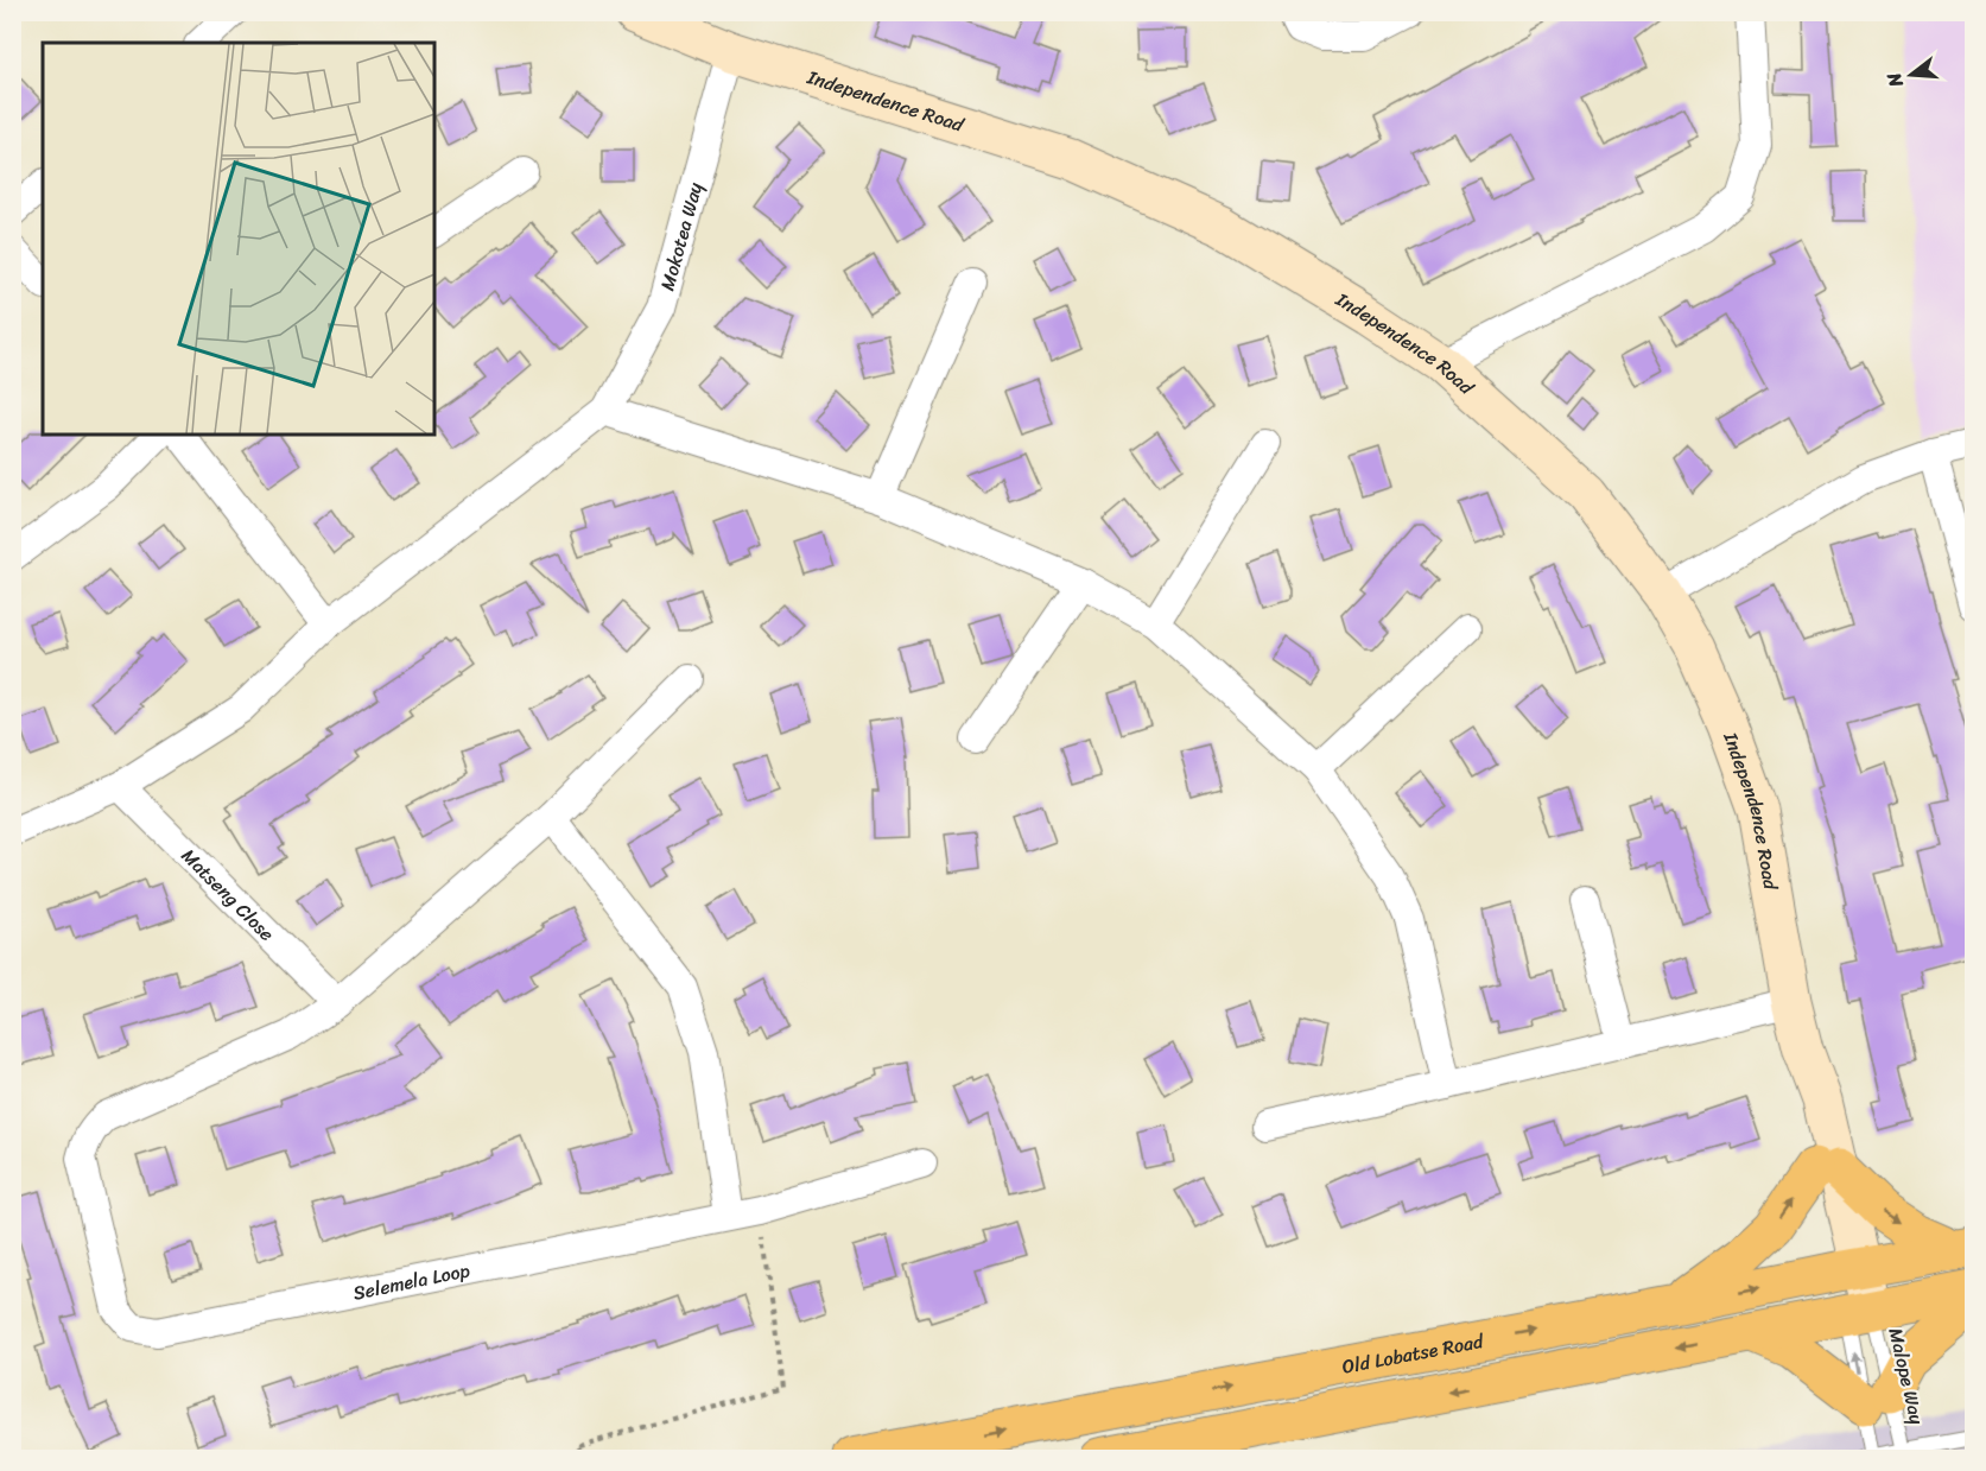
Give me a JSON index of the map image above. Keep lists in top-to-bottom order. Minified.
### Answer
{"streets":{"main road":["Old Lobatse Road"],"street":["Independence Road","Mokotea Way","Matseng Close","Selemela Loop"],"lane":["Malope Way"]},"crossings":[["Independence Road","Mokotea Way"],["Independence Road","Old Lobatse Road"],["Independence Road","Malope Way"],["Matseng Close","Selemela Loop"]],"north":"left"}
